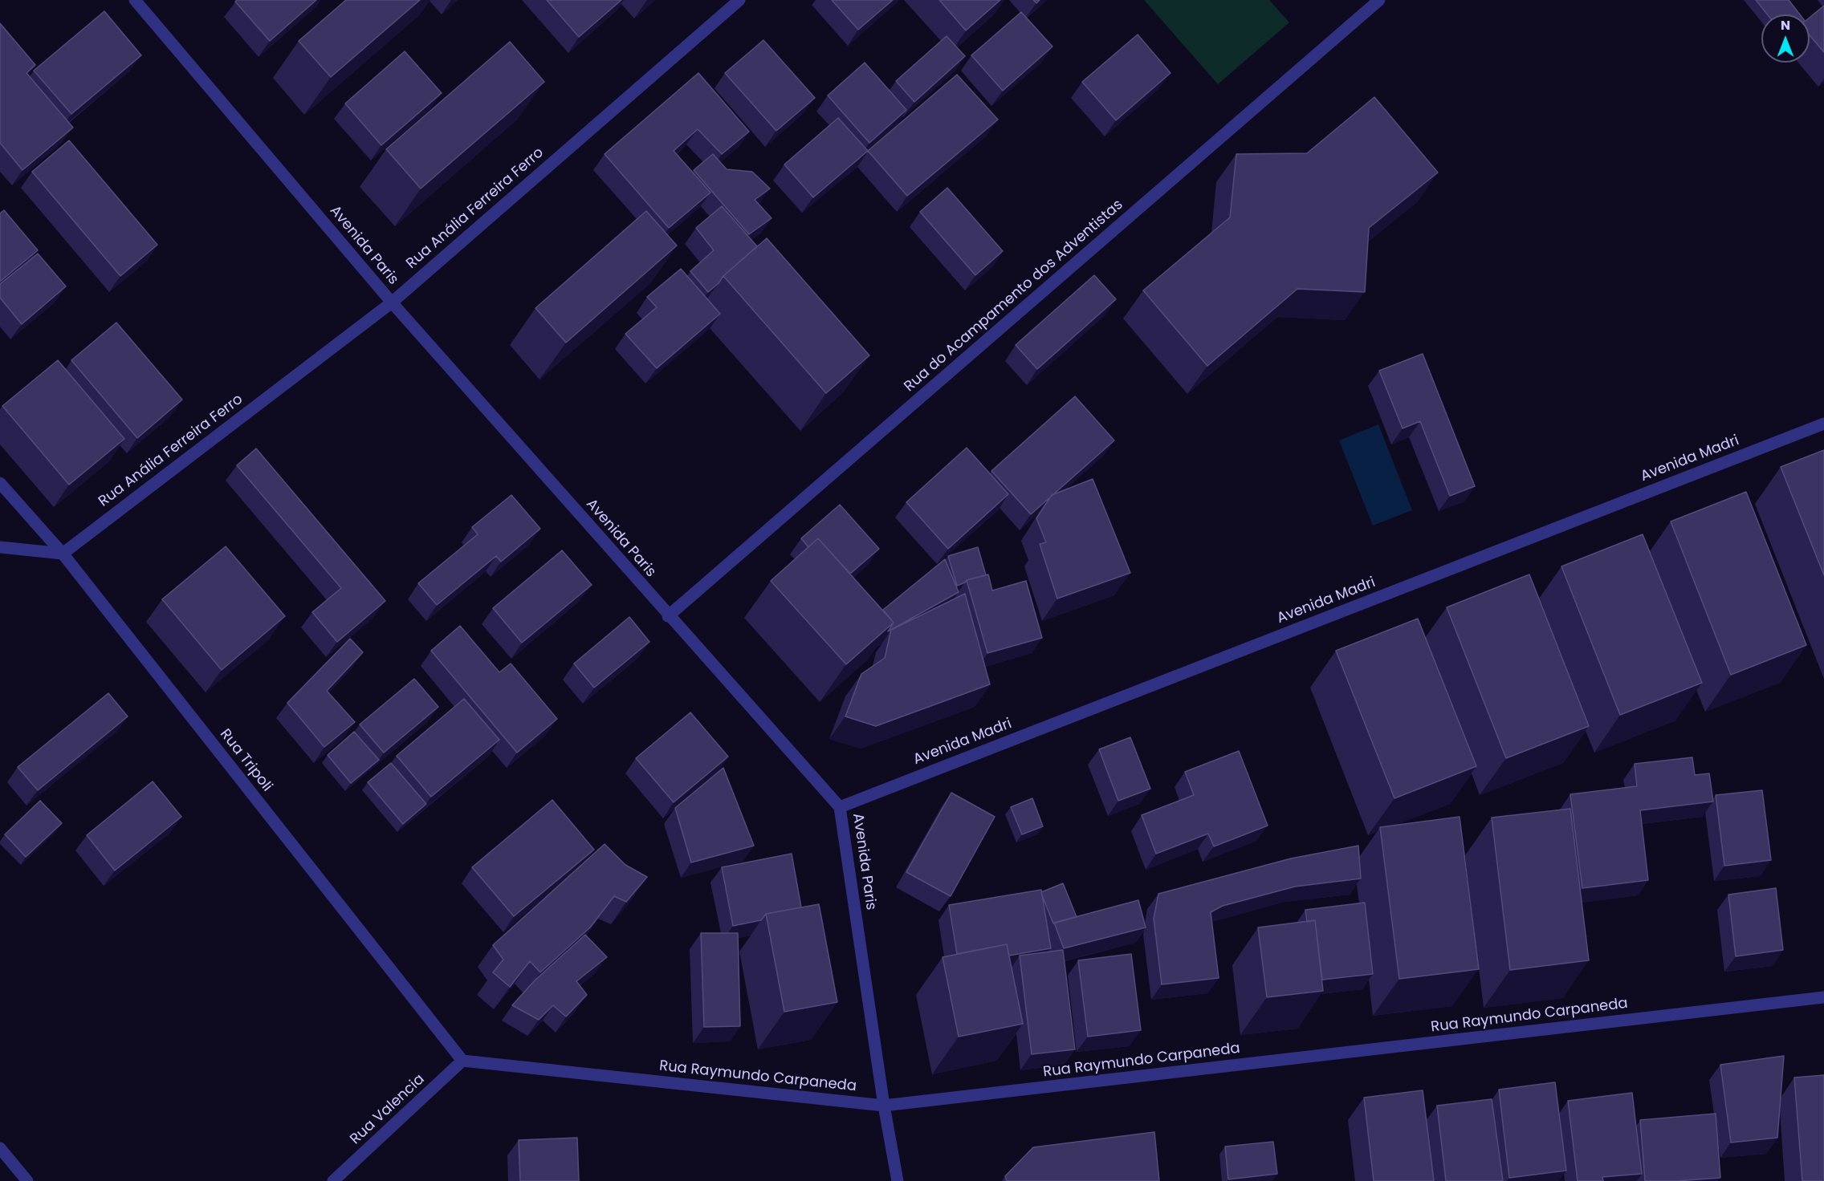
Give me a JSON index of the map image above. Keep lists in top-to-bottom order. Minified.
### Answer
{"streets":{"street":["Rua Anália Ferreira Ferro","Avenida Paris","Rua do Acampamento dos Adventistas","Avenida Madri","Rua Tripoli","Rua Raymundo Carpaneda","Rua Valencia"]},"crossings":[["Rua Anália Ferreira Ferro","Avenida Paris"],["Rua Anália Ferreira Ferro","Rua Tripoli"],["Avenida Paris","Rua do Acampamento dos Adventistas"],["Avenida Paris","Avenida Madri"],["Avenida Paris","Rua Raymundo Carpaneda"],["Rua Tripoli","Rua Raymundo Carpaneda"],["Rua Tripoli","Rua Valencia"],["Rua Raymundo Carpaneda","Rua Valencia"]],"north":"top"}
